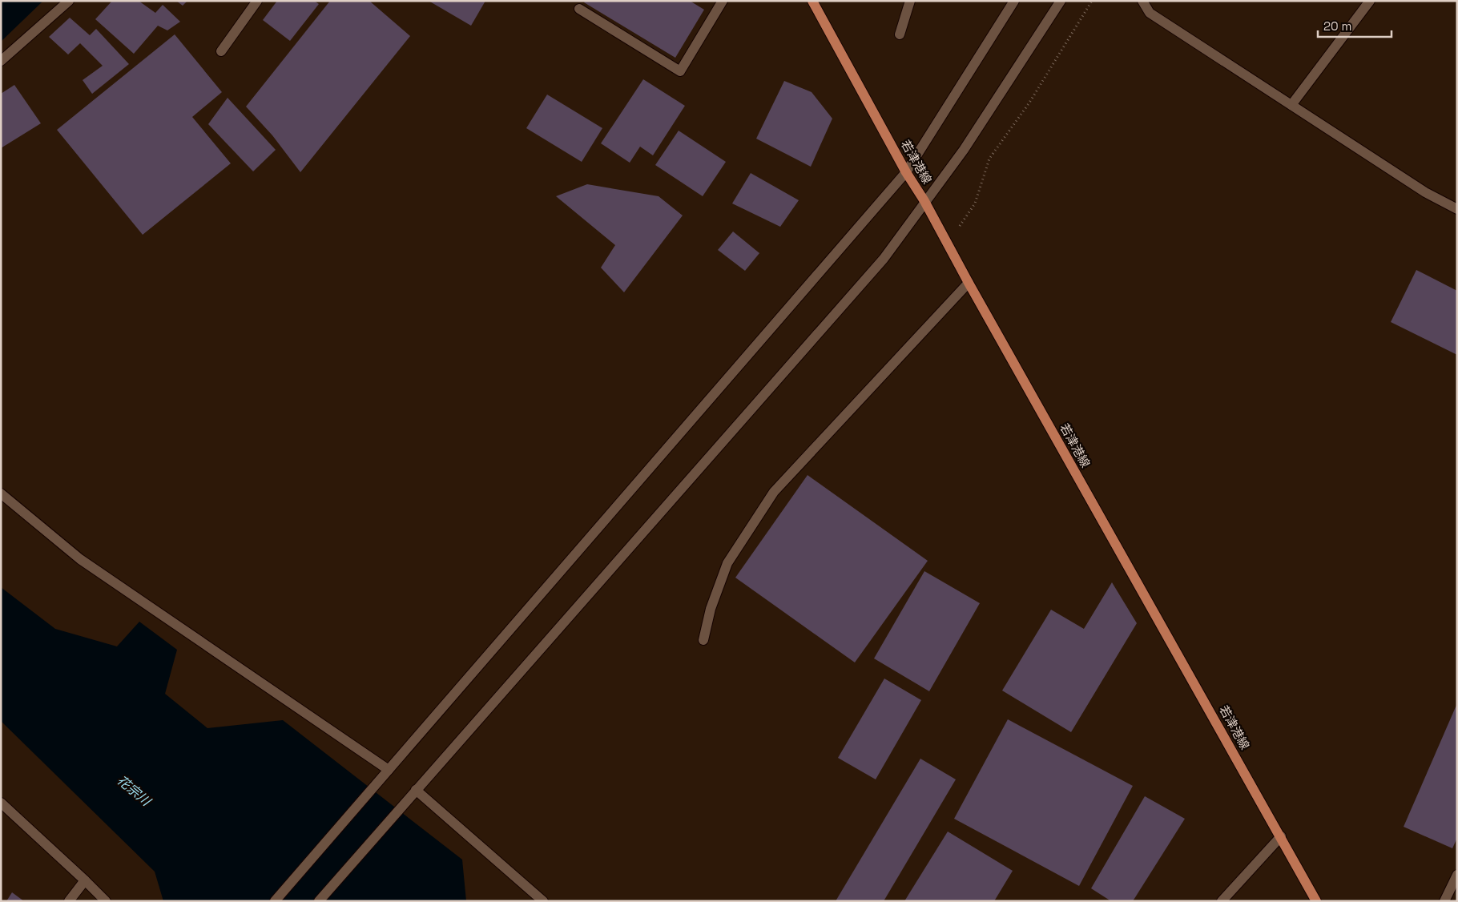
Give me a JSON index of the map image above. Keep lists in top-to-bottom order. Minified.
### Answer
{"streets":{"main road":["若津港線"]},"water":["花宗川"],"scale_bar":"20 m"}
